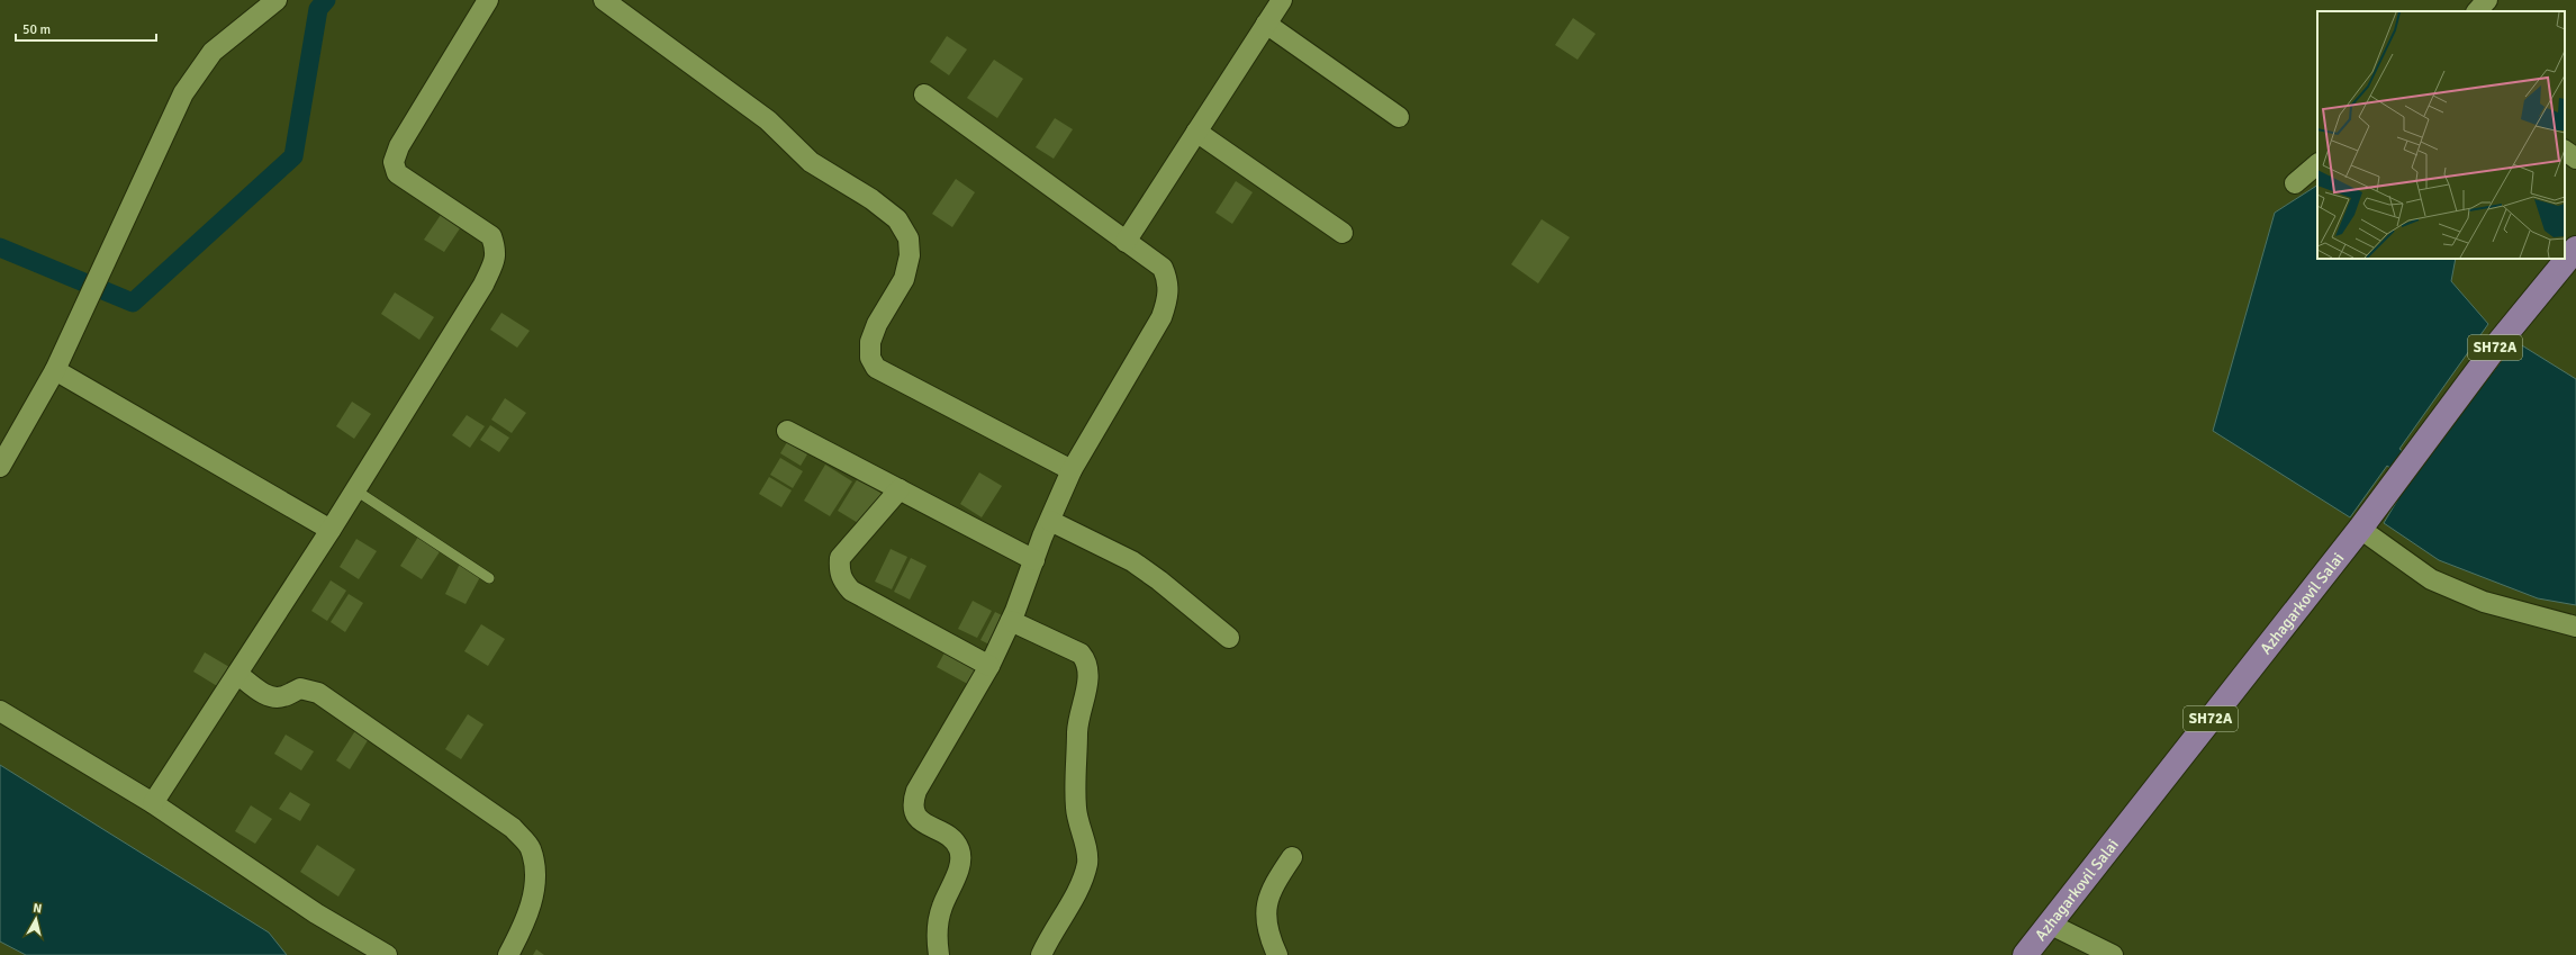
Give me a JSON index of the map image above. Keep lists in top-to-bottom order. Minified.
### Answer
{"streets":{"main road":["SH72A","Azhagarkovil Salai"]},"scale_bar":"50 m","north":"top"}
